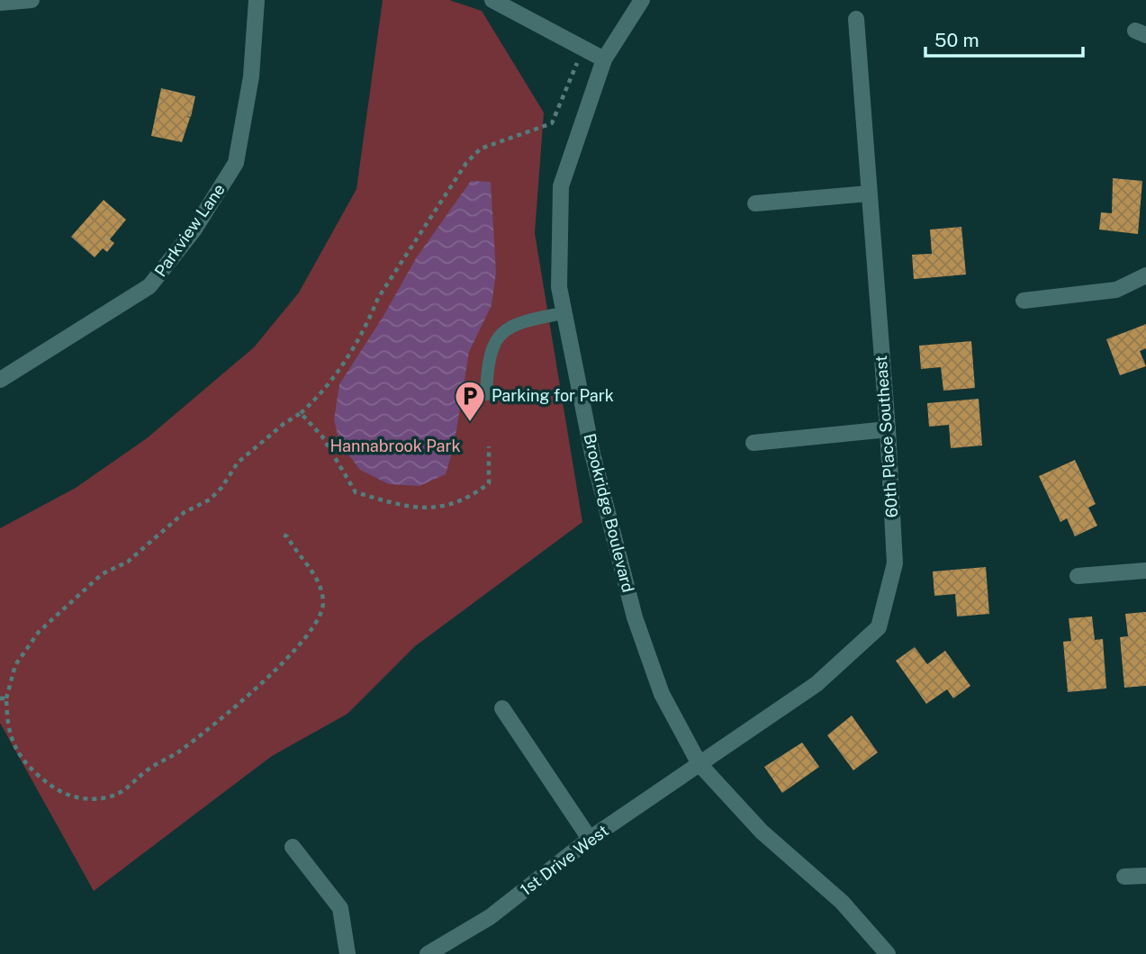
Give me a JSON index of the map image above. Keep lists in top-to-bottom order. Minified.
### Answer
{"streets":{"street":["Parkview Lane","60th Place Southeast","Brookridge Boulevard","1st Drive West"]},"crossings":[["60th Place Southeast","Brookridge Boulevard"],["60th Place Southeast","1st Drive West"],["Brookridge Boulevard","1st Drive West"]],"parks":["Hannabrook Park"],"places":{"parking":["Parking for Park"]},"scale_bar":"50 m"}
